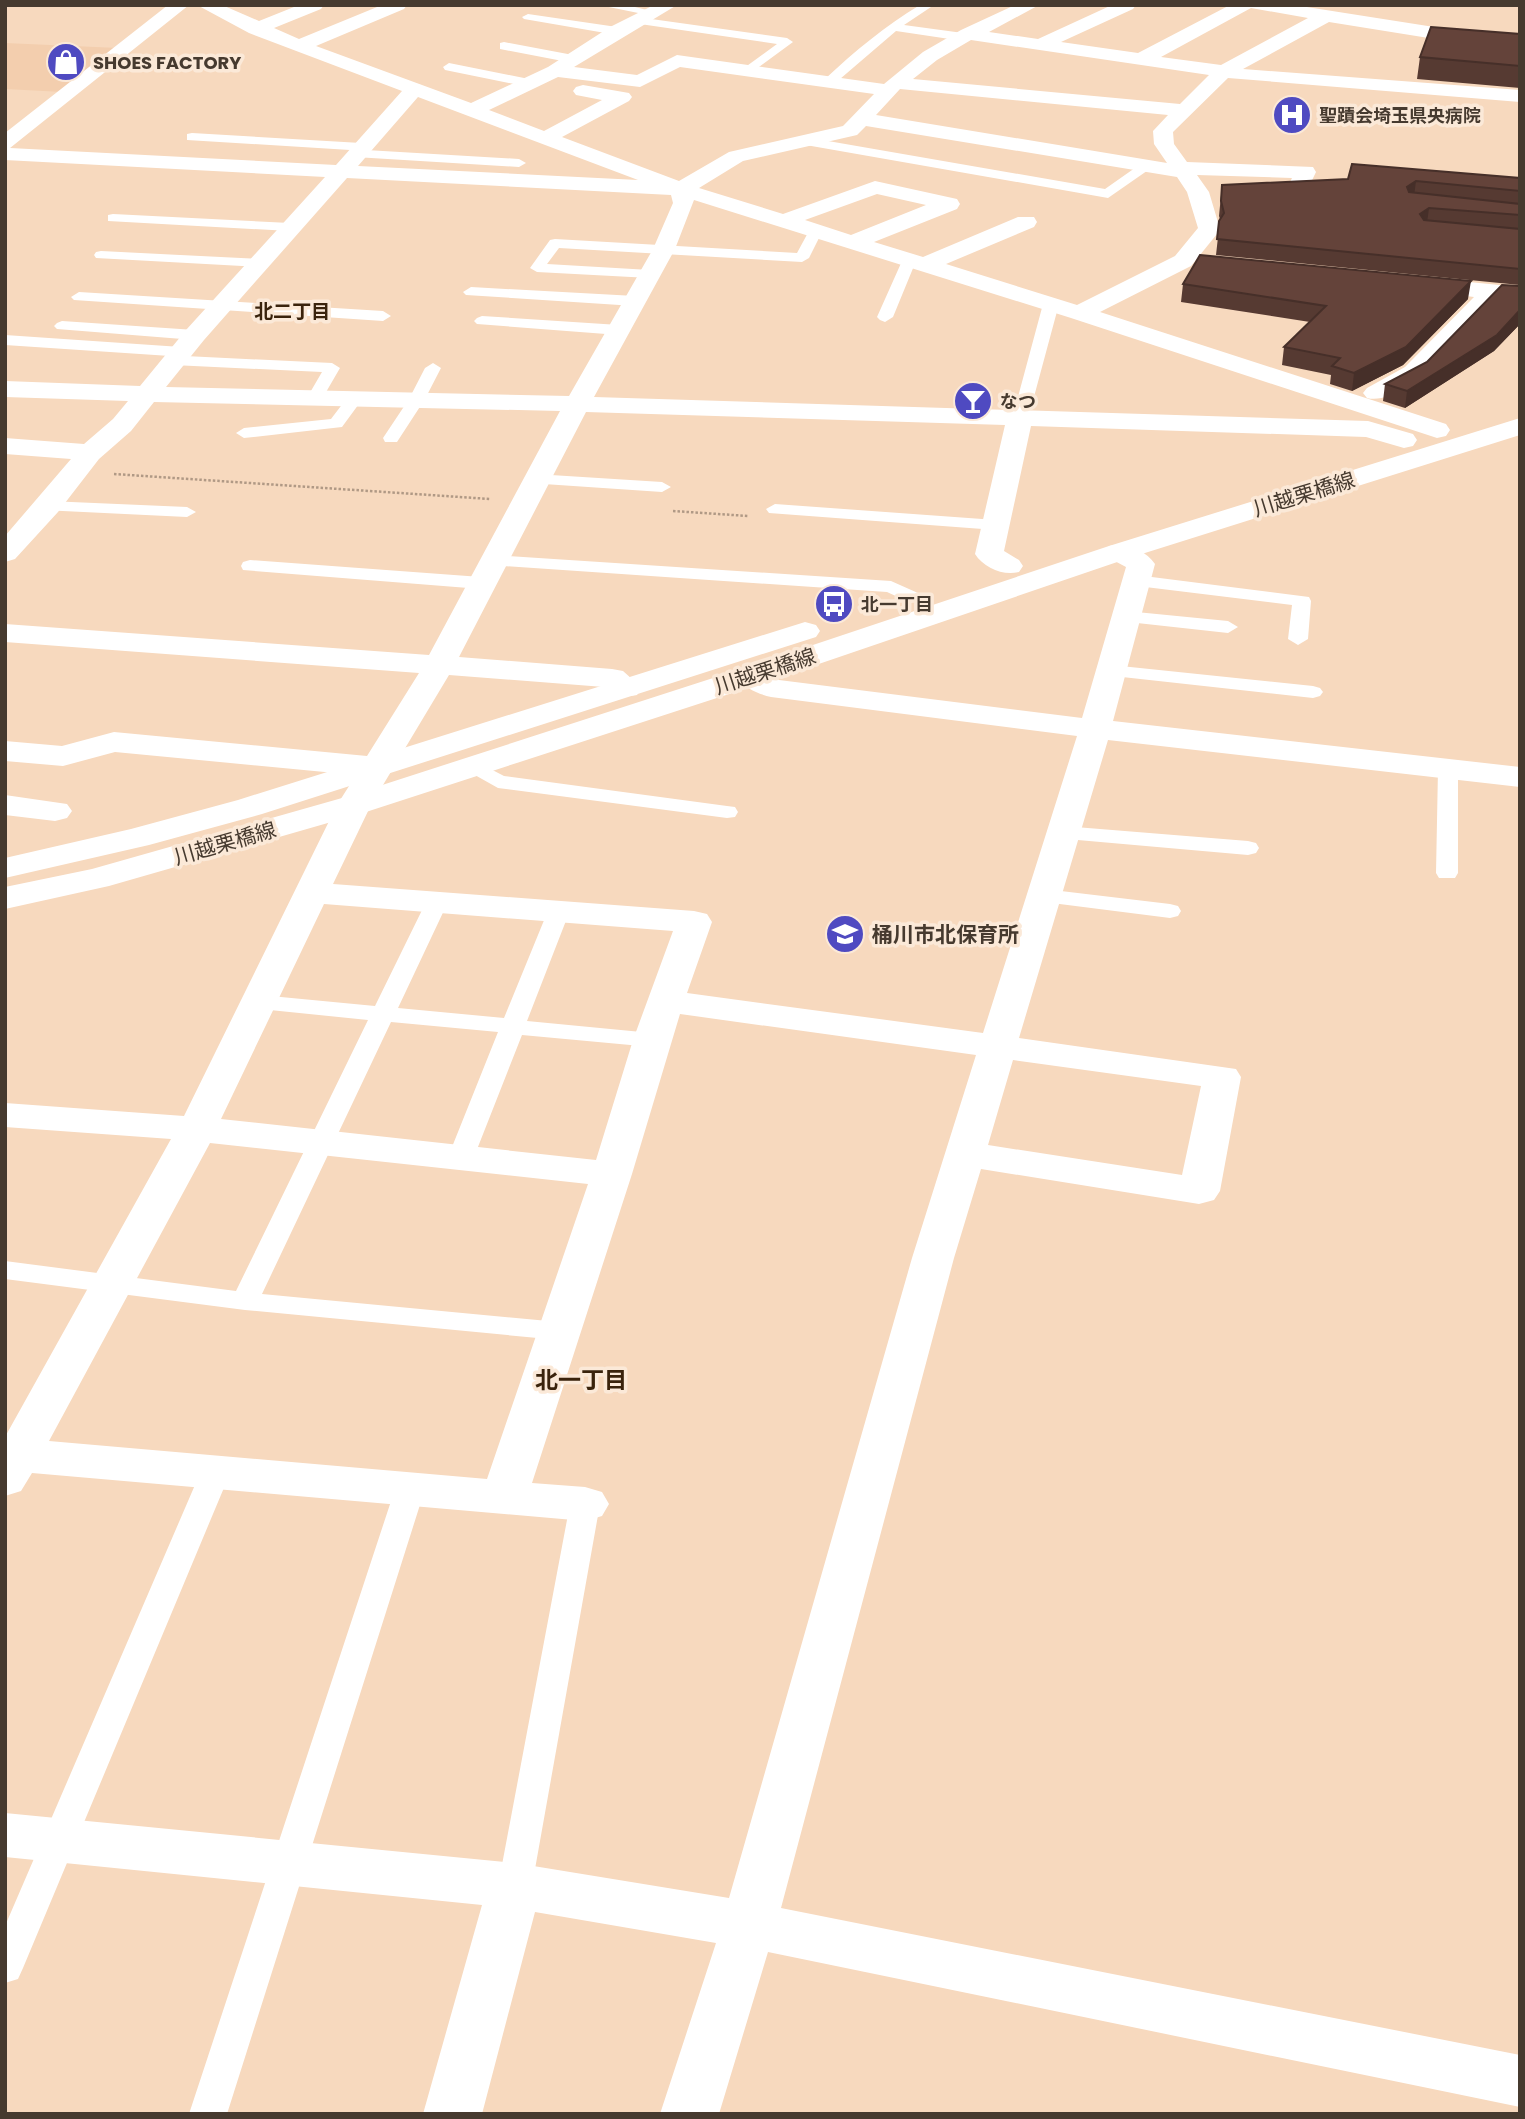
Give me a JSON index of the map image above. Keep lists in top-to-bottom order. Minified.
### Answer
{"streets":{"street":["川越栗橋線"]},"districts":["北二丁目","北一丁目"],"places":{"shop":["SHOES FACTORY"],"hospital":["聖蹟会埼玉県央病院"],"bar":["なつ"],"bus stop":["北一丁目"],"school or university":["桶川市北保育所"]}}
